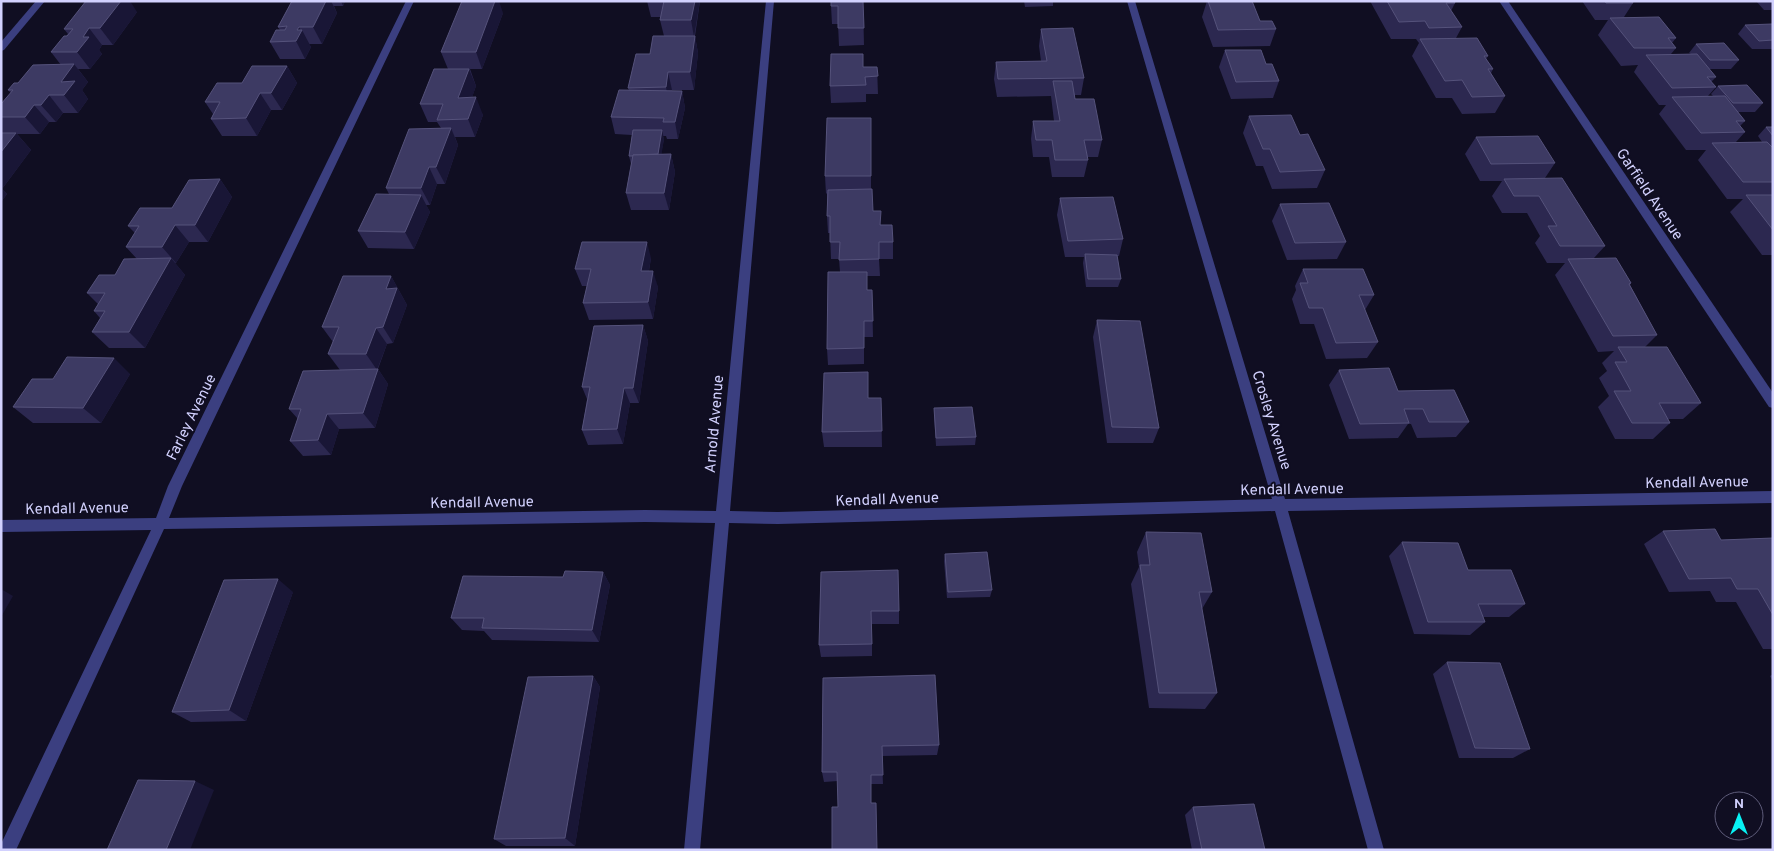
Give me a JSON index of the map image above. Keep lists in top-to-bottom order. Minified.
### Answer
{"streets":{"street":["Garfield Avenue","Farley Avenue","Crosley Avenue","Arnold Avenue","Kendall Avenue"]},"crossings":[["Farley Avenue","Kendall Avenue"],["Crosley Avenue","Kendall Avenue"],["Arnold Avenue","Kendall Avenue"]],"north":"top"}
